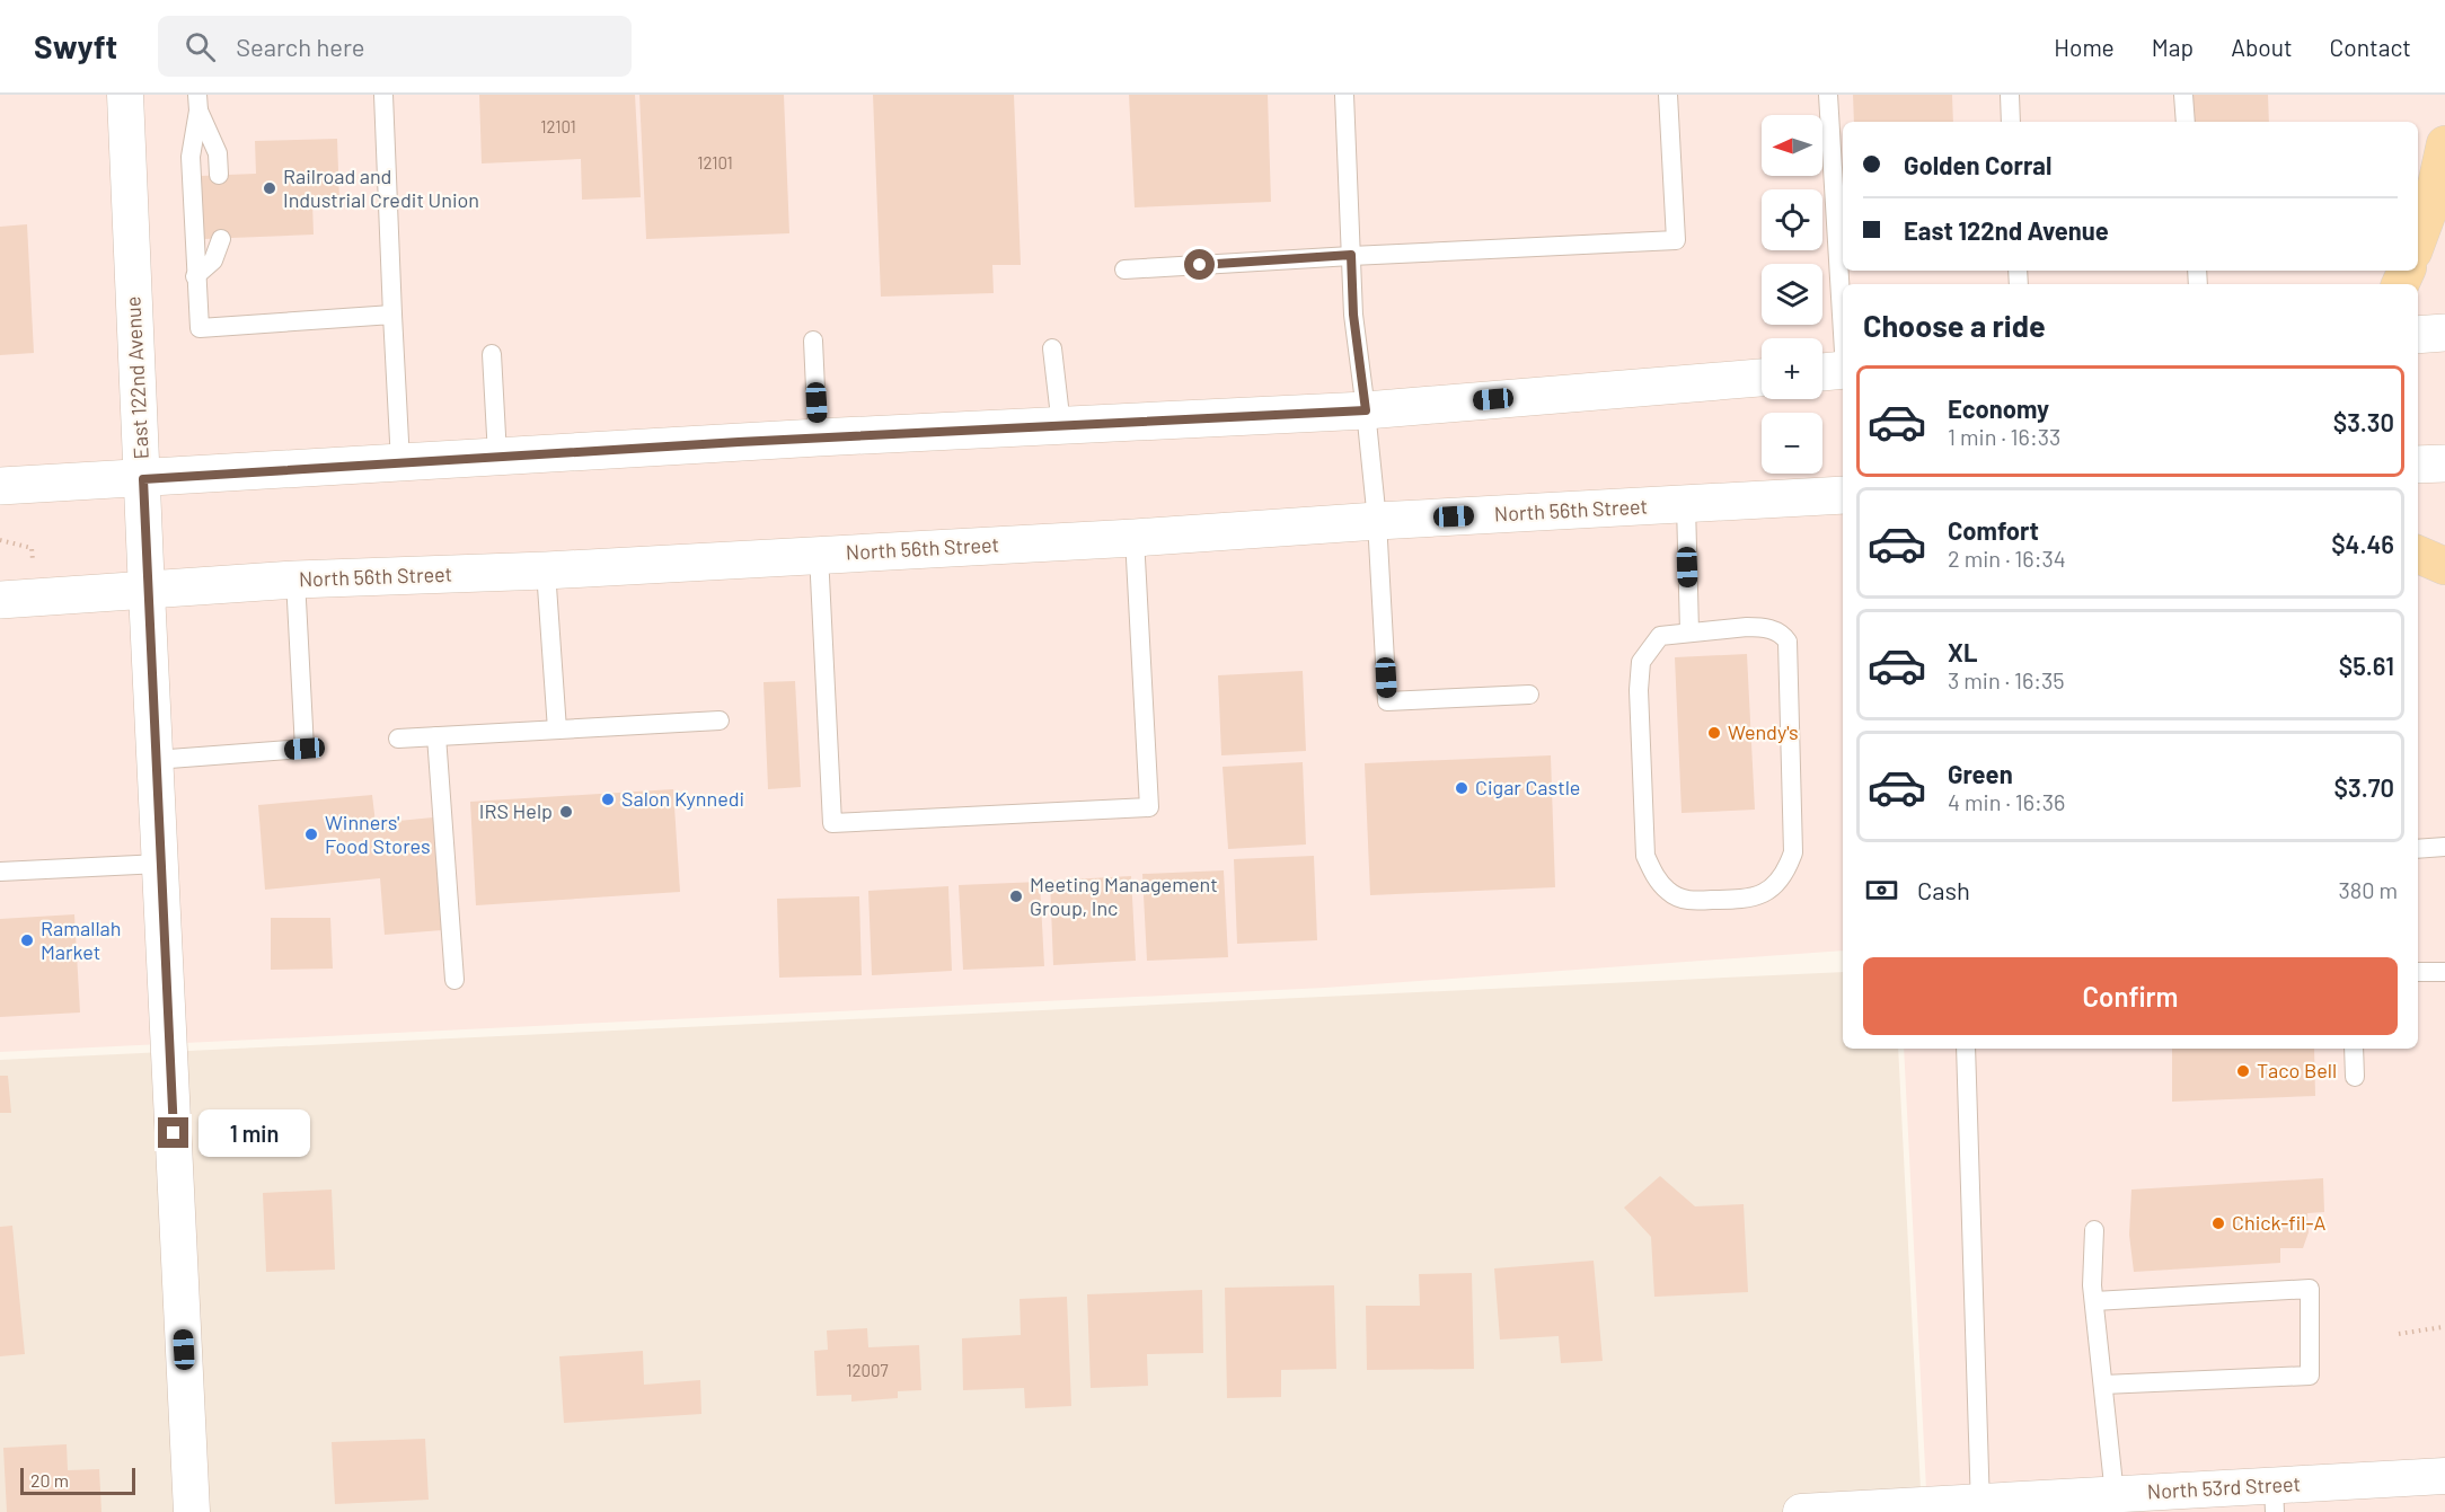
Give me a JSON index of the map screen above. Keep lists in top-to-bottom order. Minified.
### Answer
{"streets":{"main road":["North 56th Street"],"street":["East 122nd Avenue","North 53rd Street"]},"crossings":[["East 122nd Avenue","North 56th Street"]],"places":["Railroad and Industrial Credit Union","Wendy's","Cigar Castle","Salon Kynnedi","IRS Help","Winners' Food Stores","Meeting Management Group, Inc","Ramallah Market","Taco Bell","Chick-fil-A"],"house_numbers":["12101","12101","12007"],"scale_bar":"20 m","north":"left","page":{"header":"Swyft","search":"Search here","nav":["Home","Map","About","Contact"],"map_buttons":["+","−"],"banner":["Golden Corral","East 122nd Avenue"],"heading":"Choose a ride","list":[{"name":"Economy","note":"1 min · 16:33","value":"$3.30"},{"name":"Comfort","note":"2 min · 16:34","value":"$4.46"},{"name":"XL","note":"3 min · 16:35","value":"$5.61"},{"name":"Green","note":"4 min · 16:36","value":"$3.70"}],"pay":["Cash","380 m"],"buttons":"Confirm","bubble":"1 min","scale":"20 m"}}
